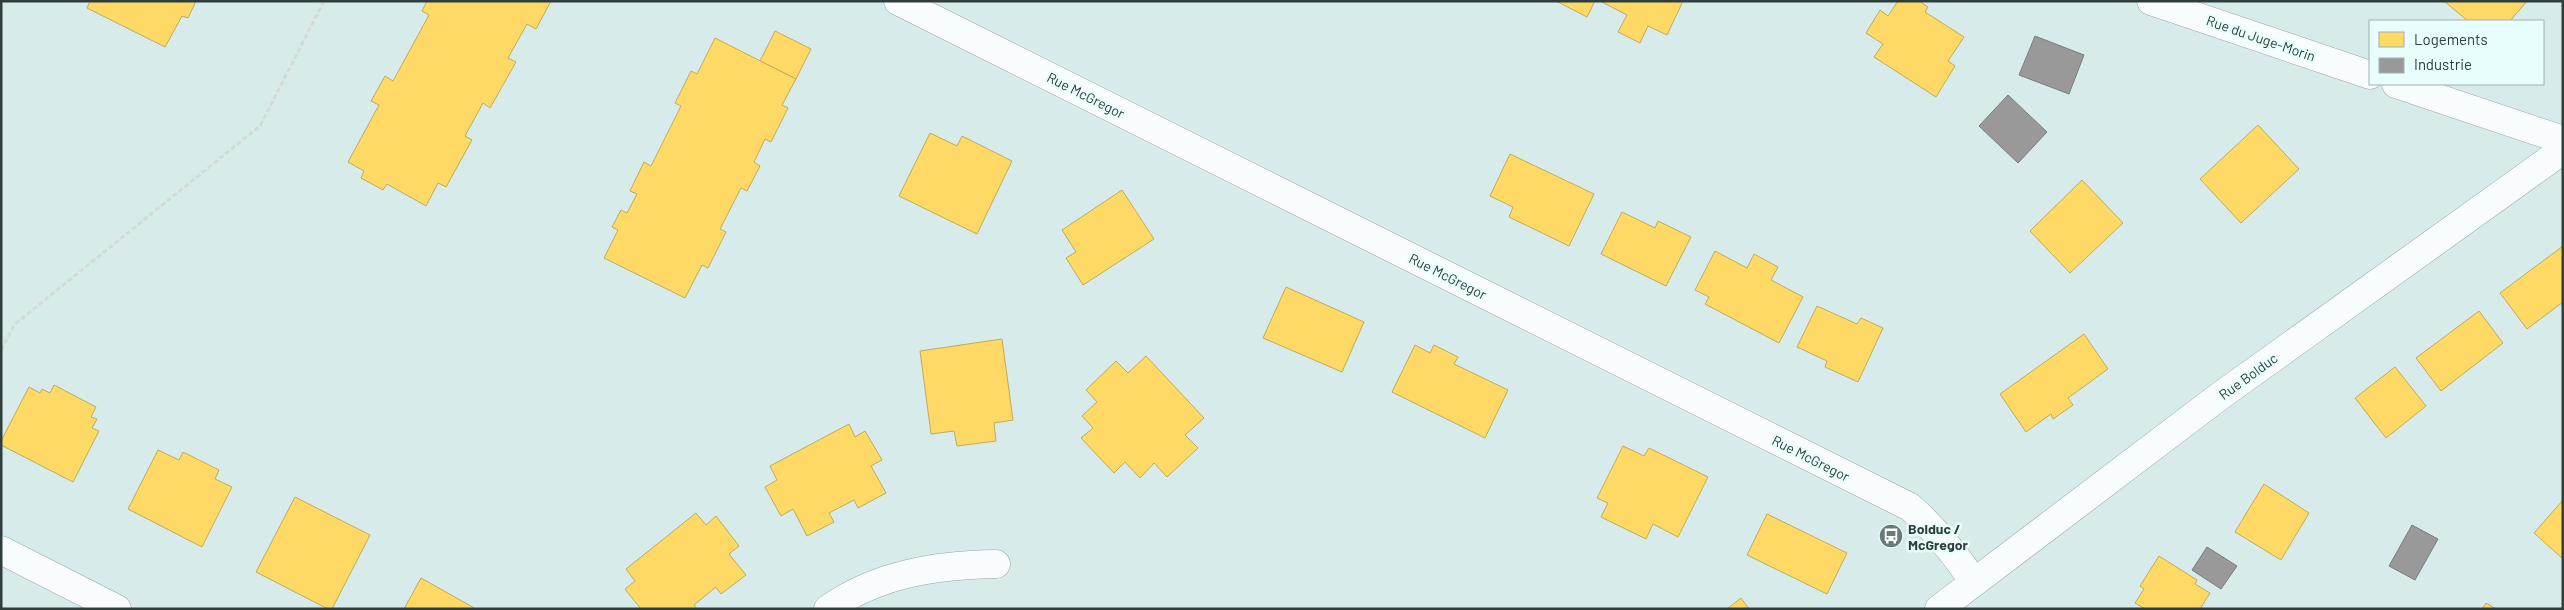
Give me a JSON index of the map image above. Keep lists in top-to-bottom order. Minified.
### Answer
{"streets":{"street":["Rue du Juge-Morin","Rue McGregor","Rue Bolduc"]},"crossings":[["Rue McGregor","Rue Bolduc"]],"places":{"bus stop":["Bolduc / McGregor"]},"legend":["Logements","Industrie"]}
